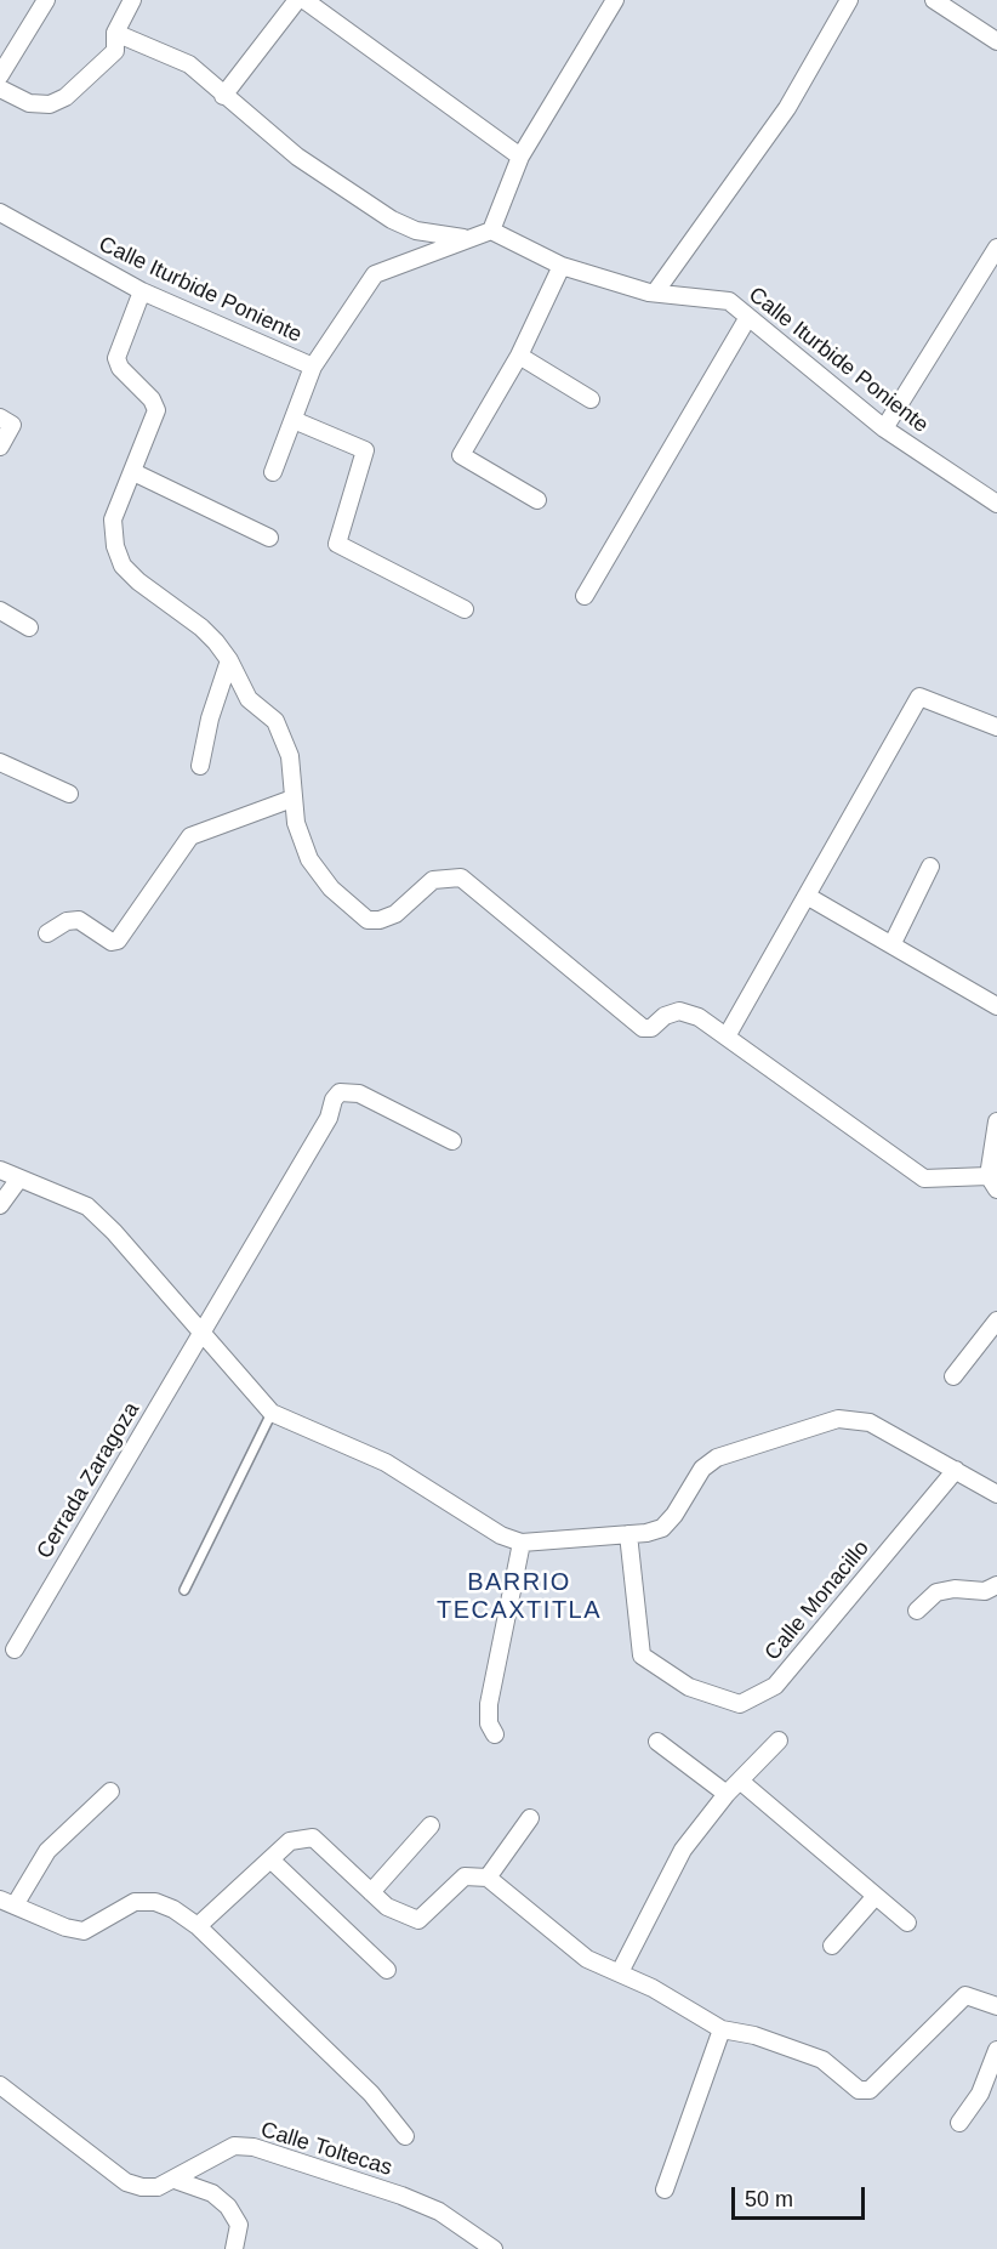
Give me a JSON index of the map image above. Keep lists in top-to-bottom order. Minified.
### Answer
{"streets":{"street":["Calle Iturbide Poniente","Cerrada Zaragoza","Calle Monacillo","Calle Toltecas"]},"districts":["BARRIO TECAXTITLA"],"scale_bar":"50 m"}
